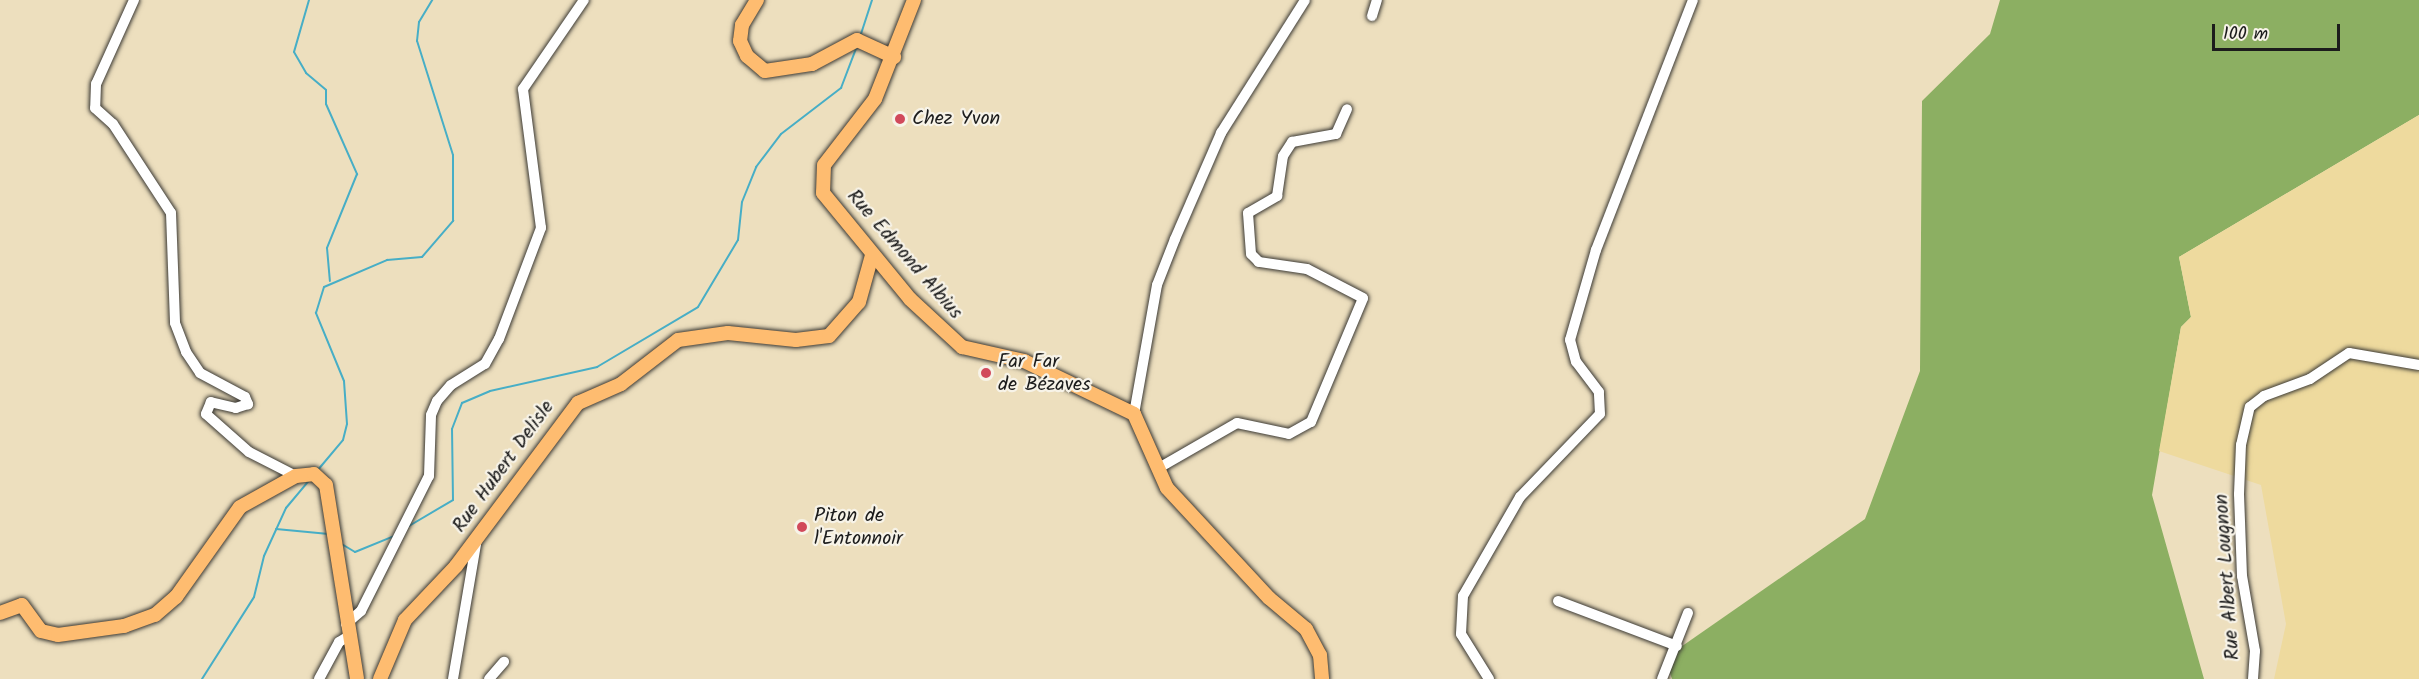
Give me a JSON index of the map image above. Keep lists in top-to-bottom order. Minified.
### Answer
{"streets":{"main road":["Rue Edmond Albius","Rue Hubert Delisle"],"street":["Rue Albert Lougnon"]},"crossings":[["Rue Edmond Albius","Rue Hubert Delisle"]],"places":["Chez Yvon","Far Far de Bézaves","Piton de l'Entonnoir"],"scale_bar":"100 m"}
